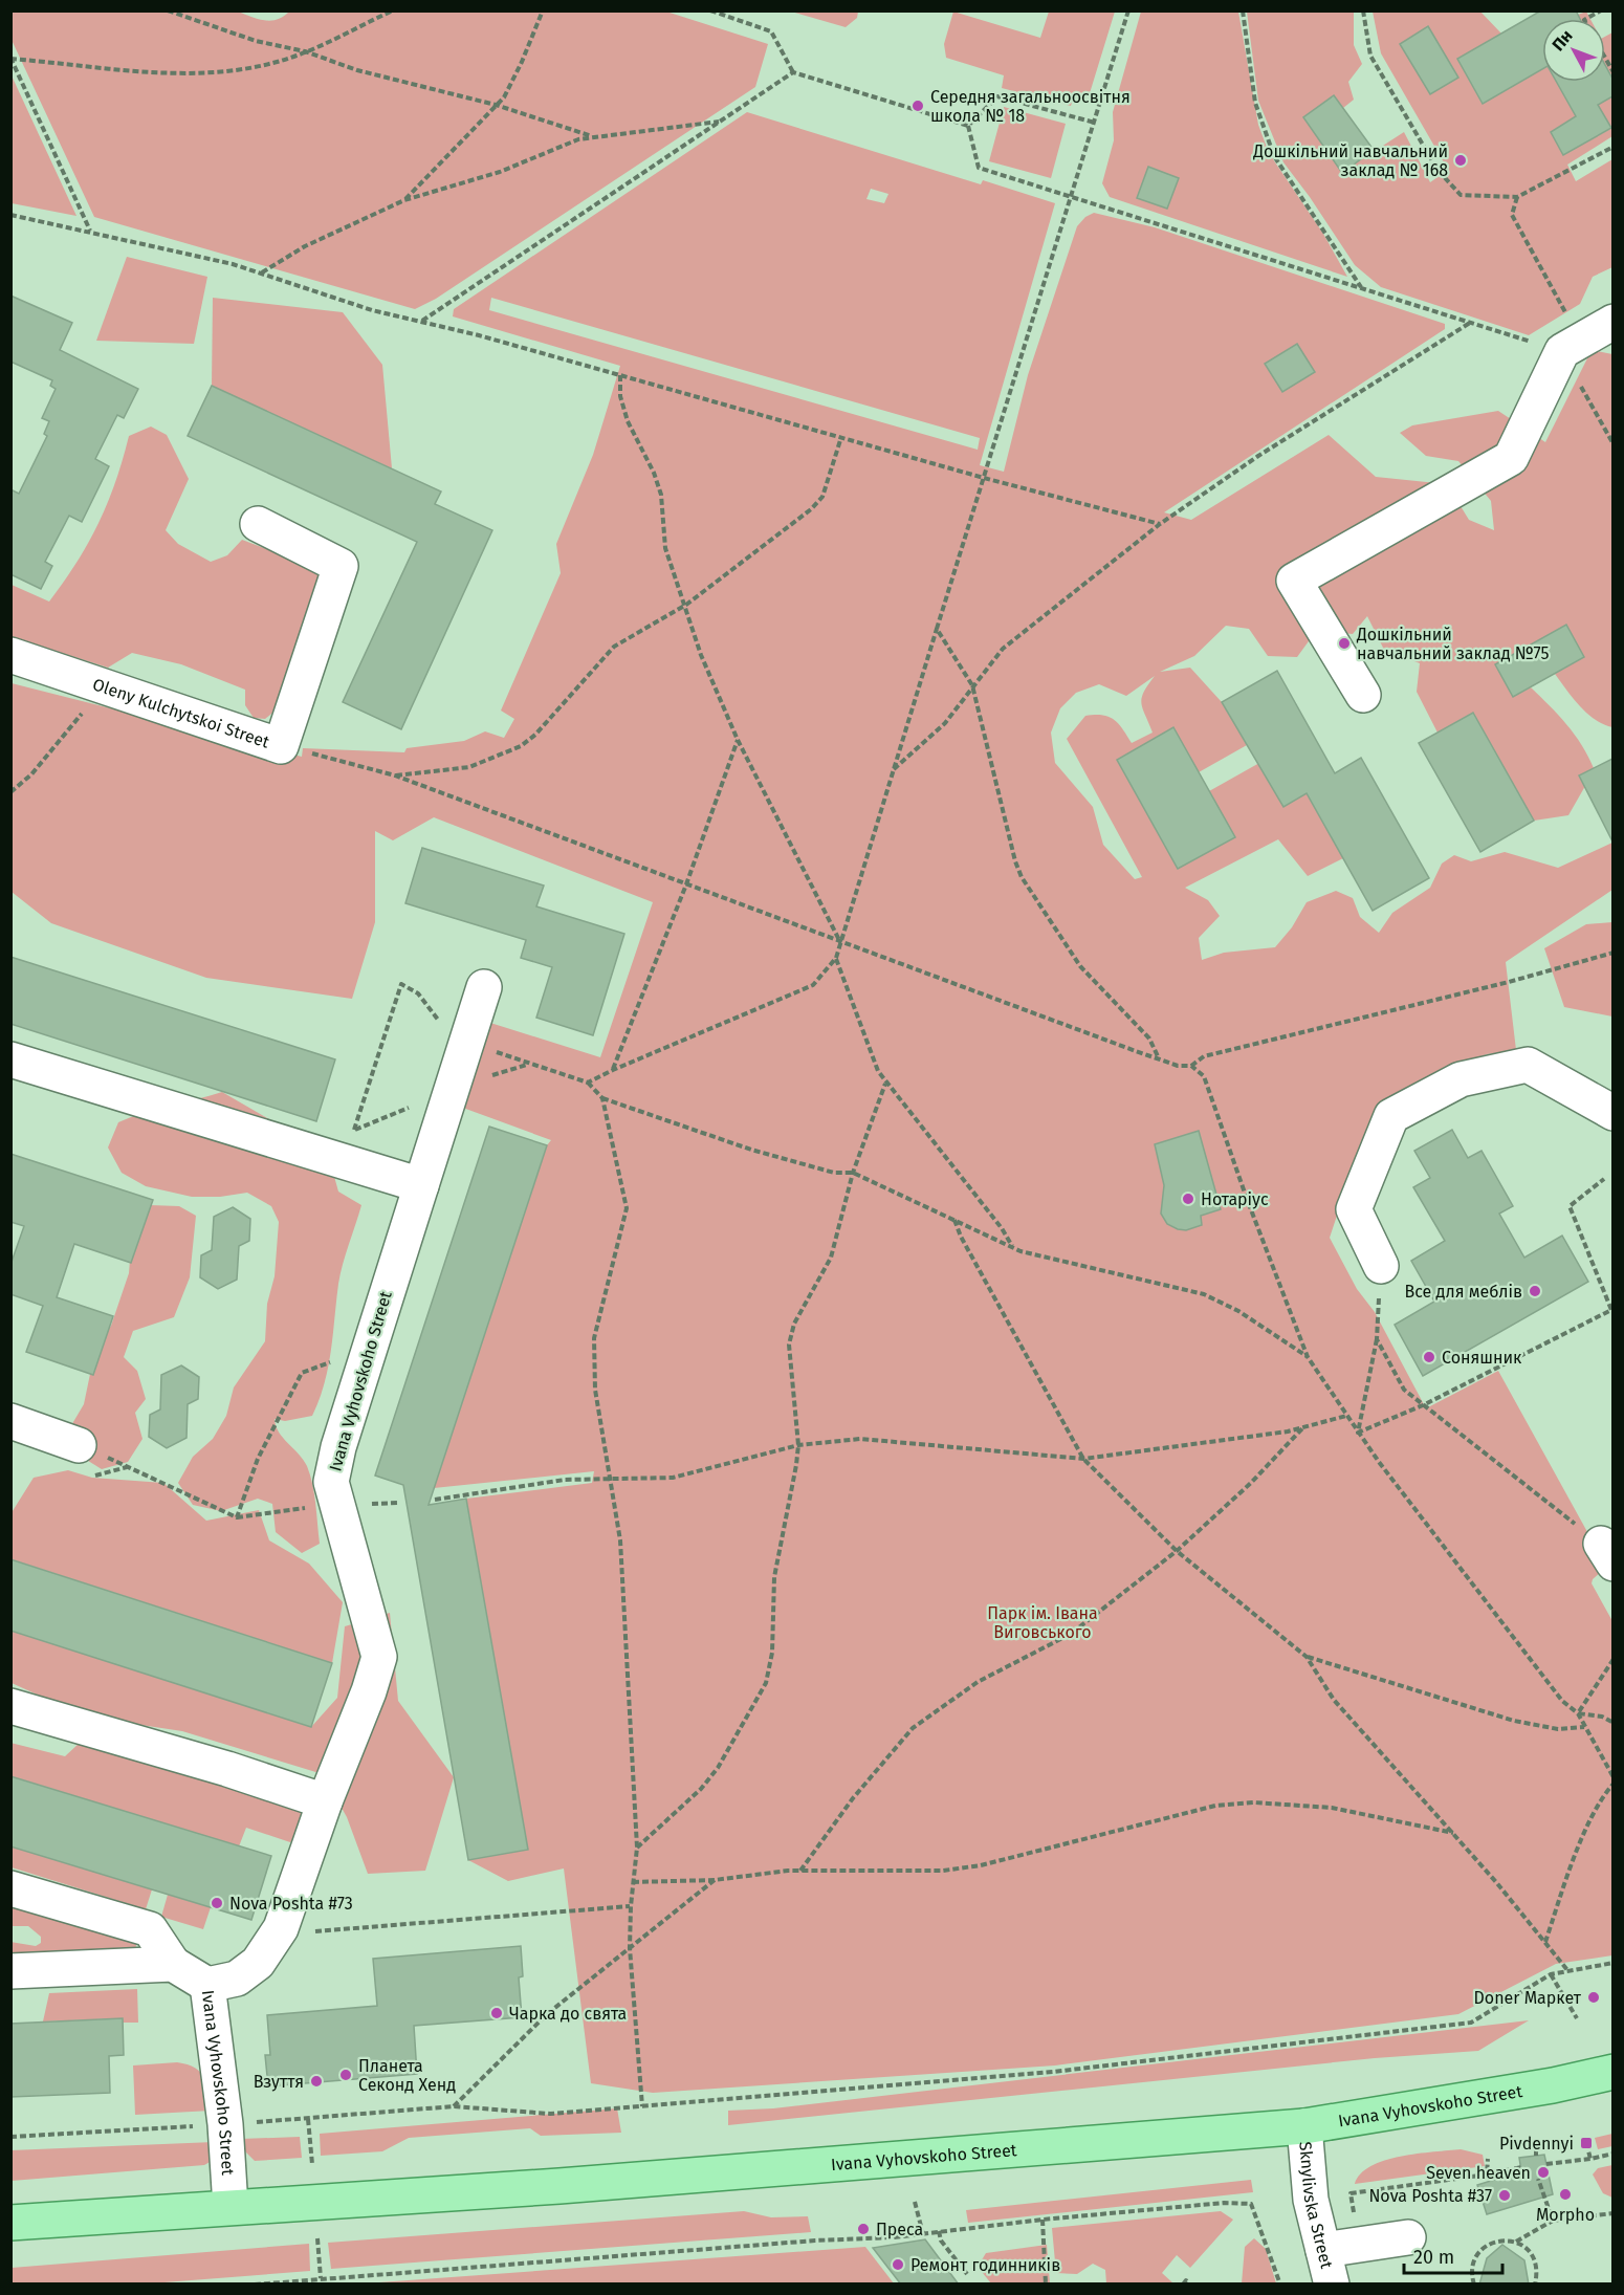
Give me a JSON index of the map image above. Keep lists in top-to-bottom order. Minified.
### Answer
{"streets":{"main road":["Ivana Vyhovskoho Street"],"street":["Oleny Kulchytskoi Street","Sknylivska Street"]},"crossings":[["Ivana Vyhovskoho Street","Sknylivska Street"]],"parks":["Парк ім. Івана Виговського"],"places":{"other":["Середня загальноосвітня школа № 18","Дошкільний навчальний заклад № 168","Дошкільний навчальний заклад №75","Нотаріус","Все для меблів","Соняшник","Nova Poshta #73","Doner Маркет","Чарка до свята","Планета Секонд Хенд","Взуття","Seven heaven","Morpho","Nova Poshta #37","Преса","Ремонт годинників"],"transit":["Pivdennyi"]},"scale_bar":"20 m","north":"top left"}
